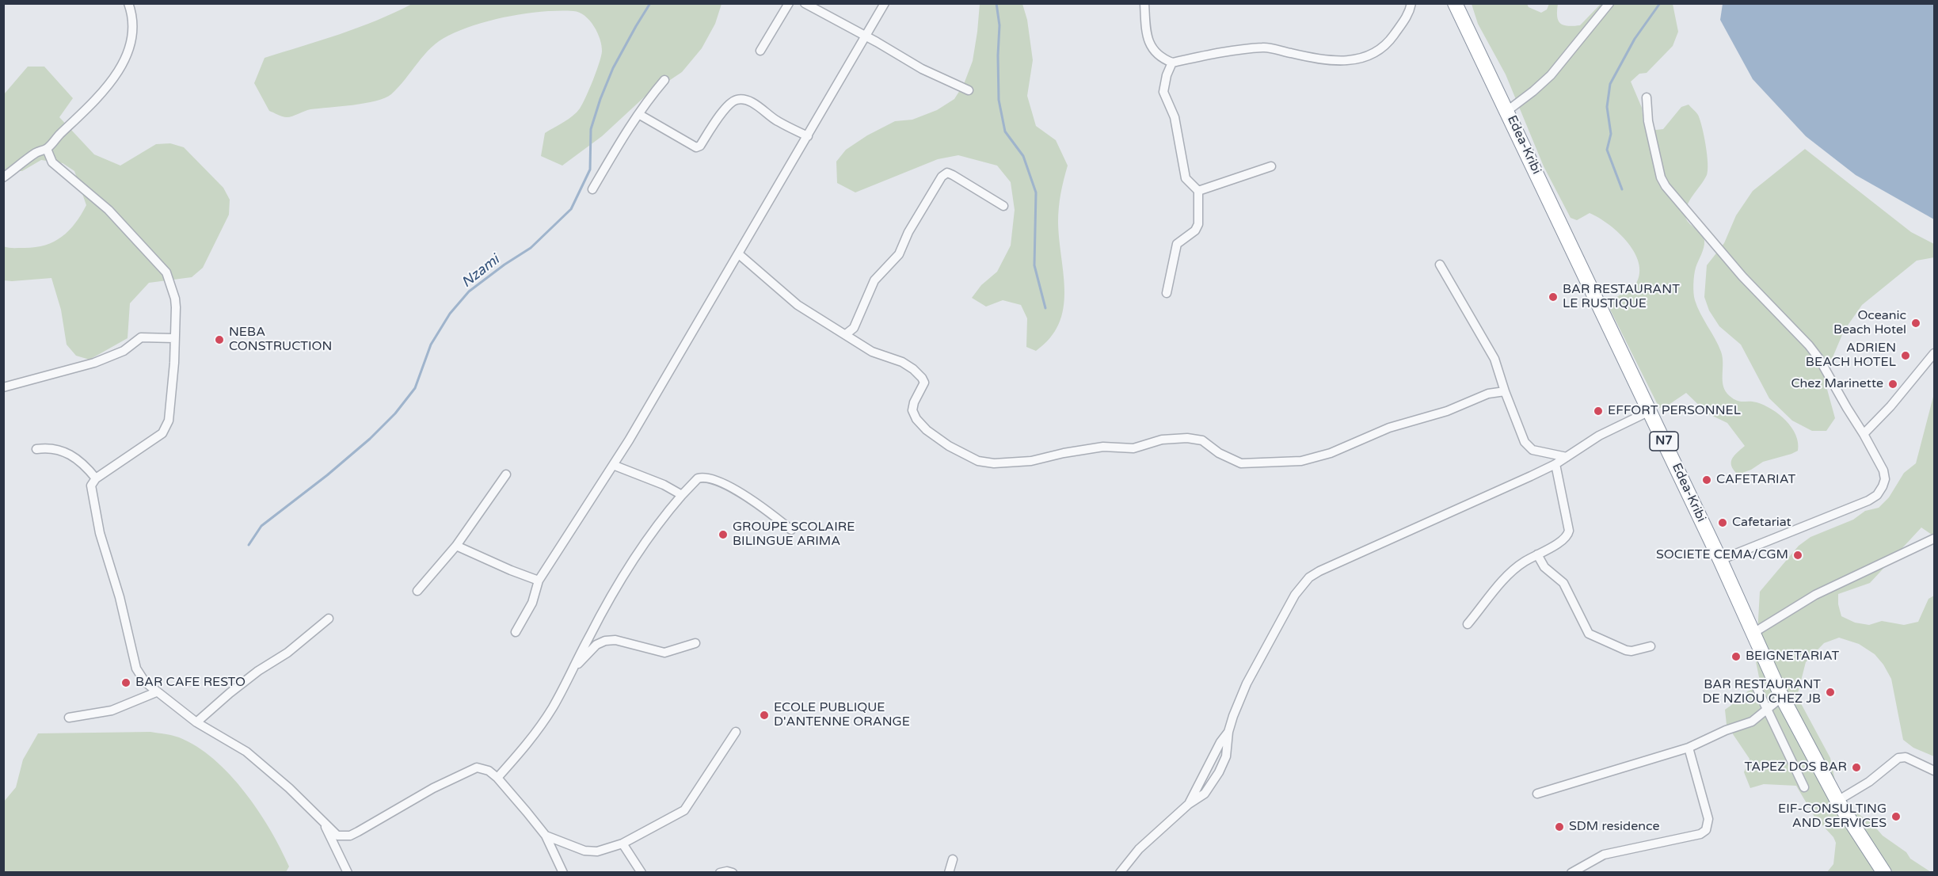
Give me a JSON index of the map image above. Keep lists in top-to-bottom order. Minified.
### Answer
{"streets":{"highway":["Edea-Kribi","N7"]},"water":["Nzami"],"places":["BAR RESTAURANT LE RUSTIQUE","Oceanic Beach Hotel","NEBA CONSTRUCTION","ADRIEN BEACH HOTEL","Chez Marinette","EFFORT PERSONNEL","CAFETARIAT","Cafetariat","GROUPE SCOLAIRE BILINGUE ARIMA","SOCIETE CEMA/CGM","BEIGNETARIAT","BAR CAFE RESTO","BAR RESTAURANT DE NZIOU CHEZ JB","ECOLE PUBLIQUE D'ANTENNE ORANGE","TAPEZ DOS BAR","EIF-CONSULTING AND SERVICES","SDM residence"]}
